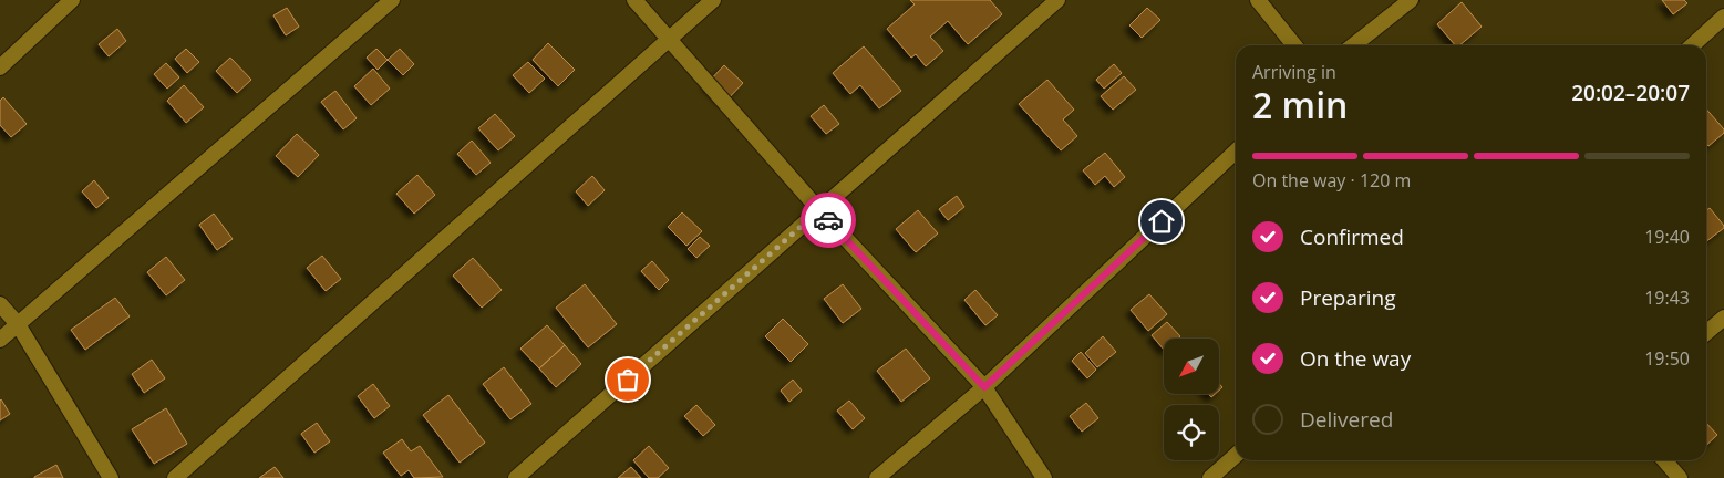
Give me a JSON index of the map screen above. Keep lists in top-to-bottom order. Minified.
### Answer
{"north":"bottom left","page":{"heading":["2 min","Arriving in","20:02–20:07"],"bar":"On the way · 120 m","list":[["Confirmed","19:40"],["Preparing","19:43"],["On the way","19:50"],"Delivered"]}}
